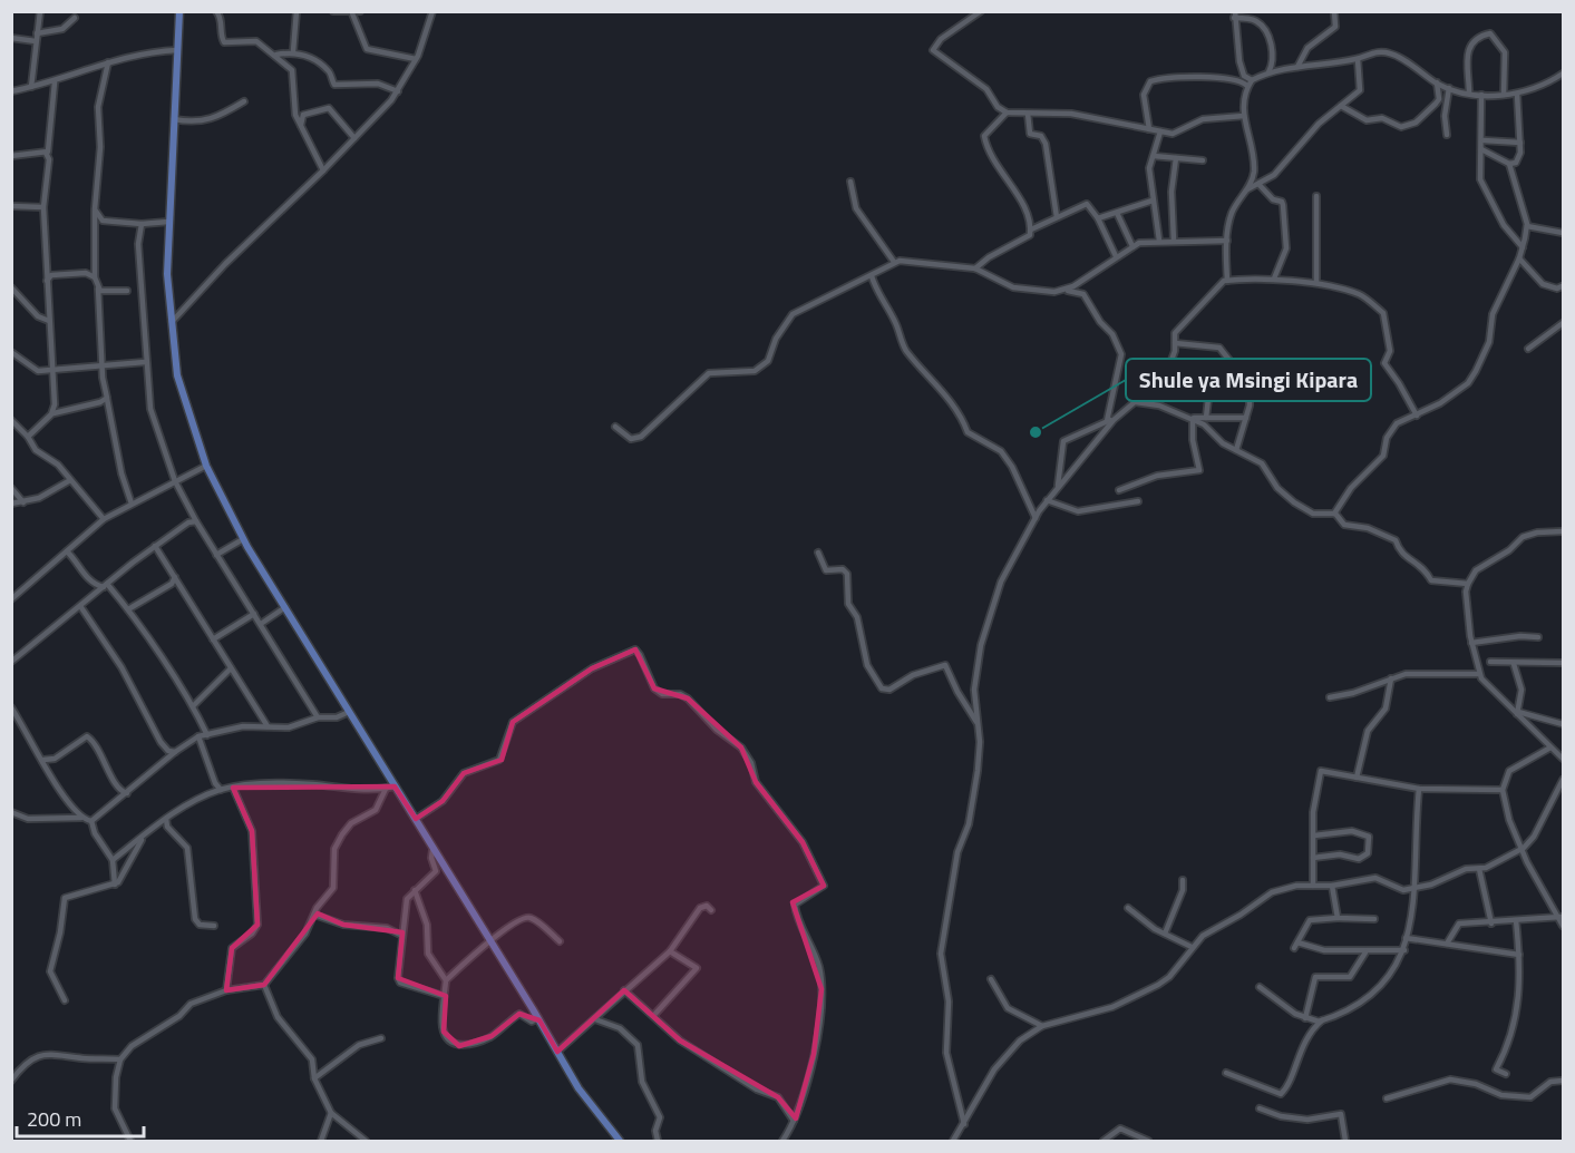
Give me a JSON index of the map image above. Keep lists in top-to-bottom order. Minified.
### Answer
{"places":["Shule ya Msingi Kipara"],"scale_bar":"200 m"}
